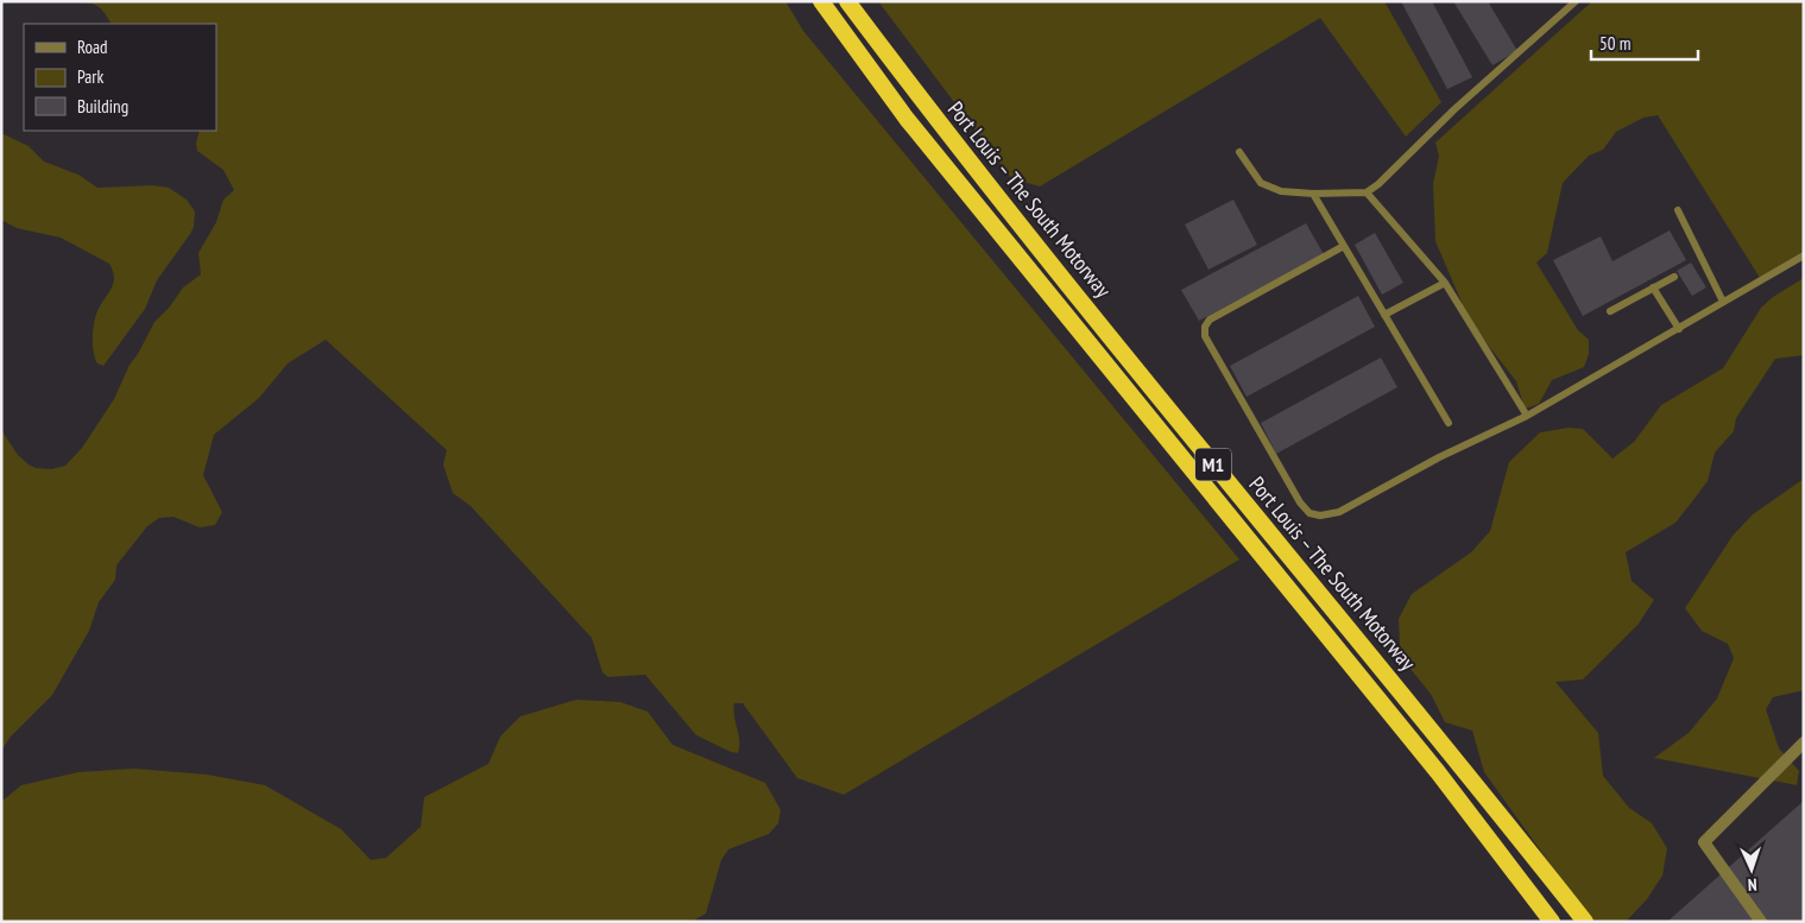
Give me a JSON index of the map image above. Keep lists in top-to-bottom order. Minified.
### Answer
{"streets":{"highway":["Port Louis – The South Motorway","M1"]},"legend":["Road","Park","Building"],"scale_bar":"50 m","north":"bottom"}
